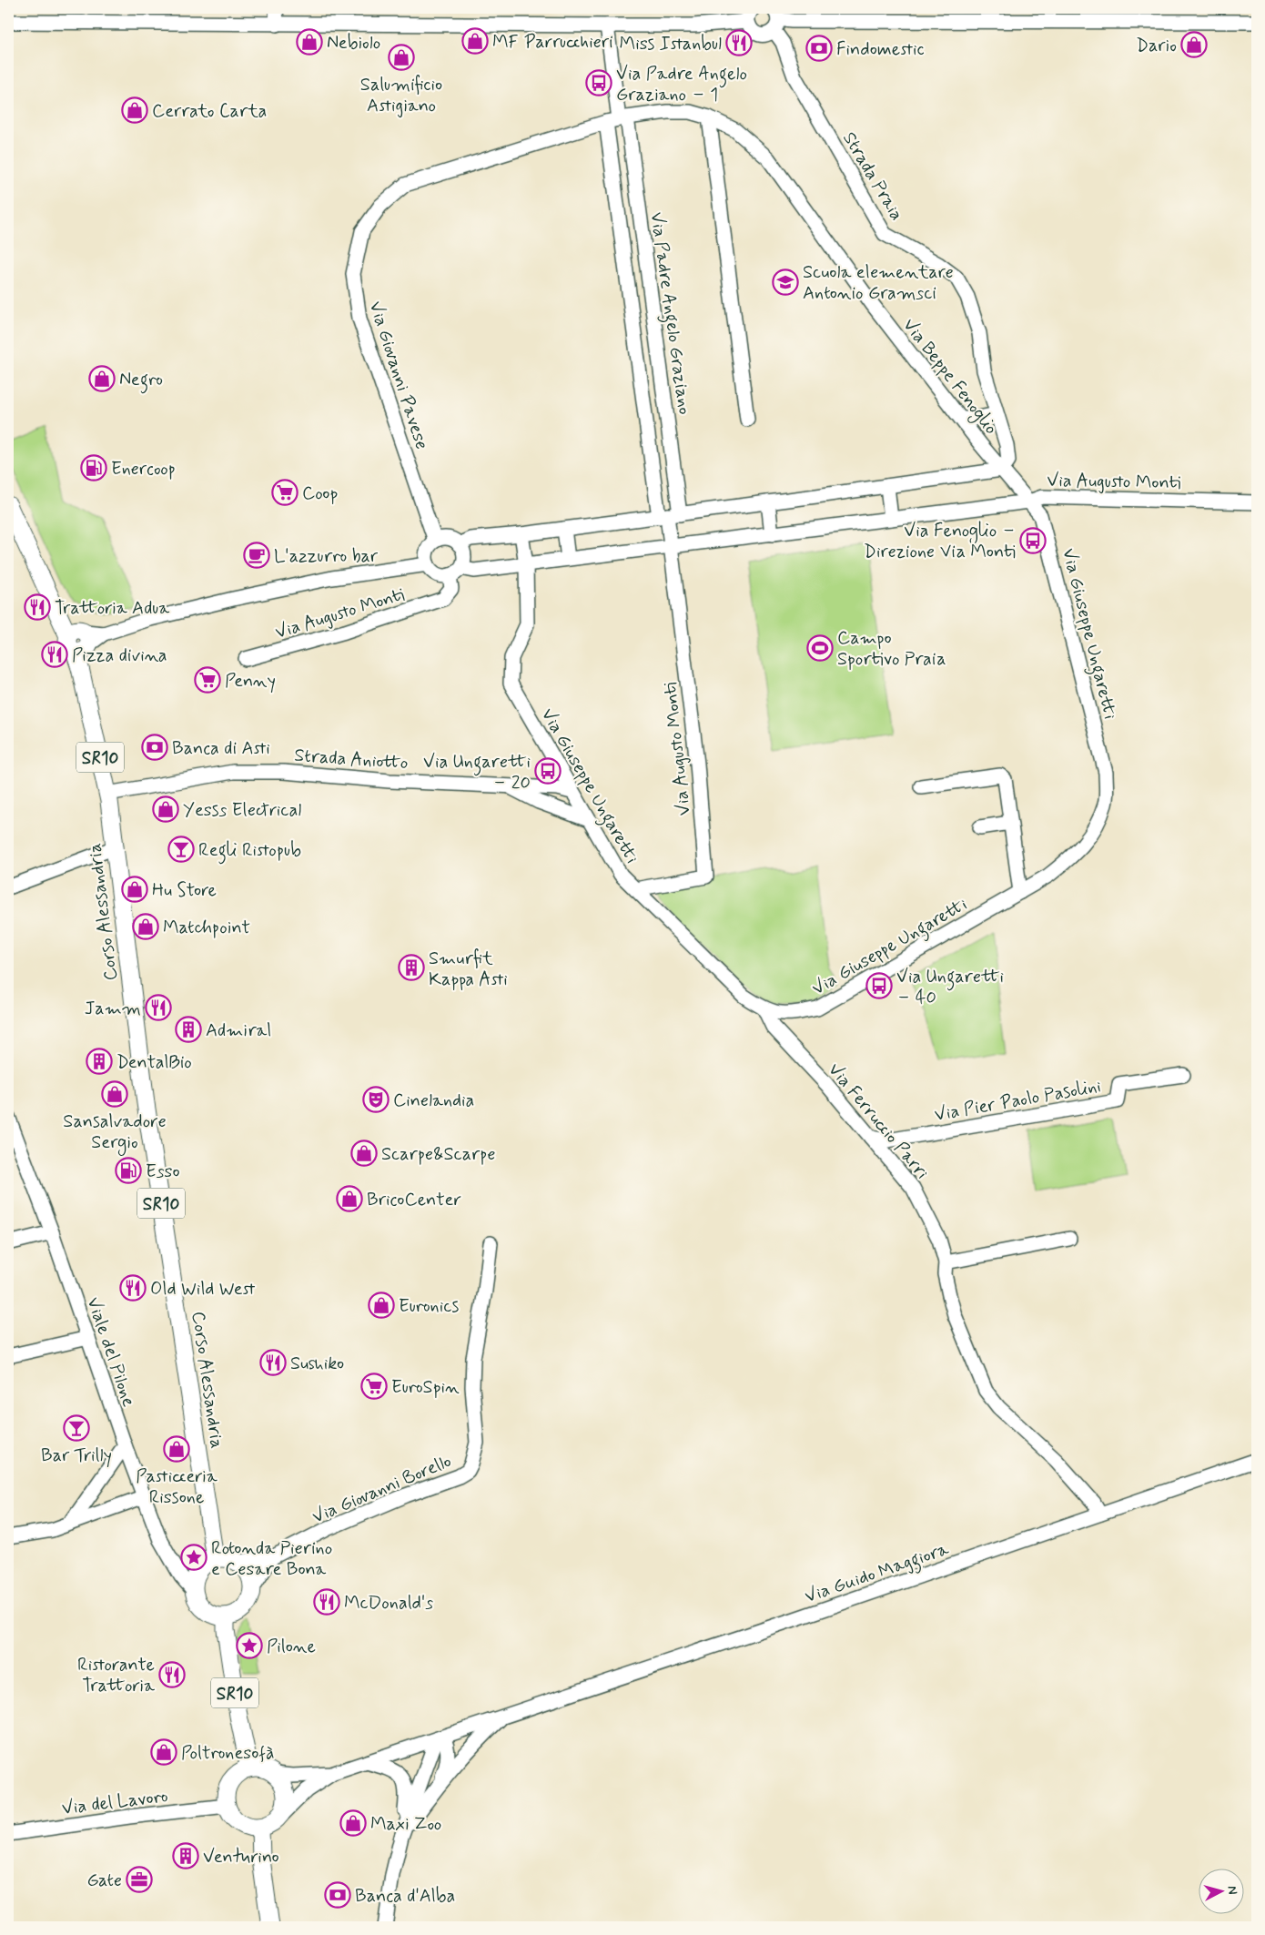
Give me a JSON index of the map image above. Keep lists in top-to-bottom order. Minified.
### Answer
{"streets":{"main road":["SR10","Corso Alessandria"],"street":["Strada Praia","Via Padre Angelo Graziano","Via Giovanni Pavese","Via Beppe Fenoglio","Via Augusto Monti","Via Giuseppe Ungaretti","Strada Aniotto","Via Pier Paolo Pasolini","Via Ferruccio Parri","Viale del Pilone","Via Giovanni Borello","Via Guido Maggiora","Via del Lavoro"]},"crossings":[["Strada Praia","Via Beppe Fenoglio"],["Via Padre Angelo Graziano","Via Giovanni Pavese"],["Via Padre Angelo Graziano","Via Beppe Fenoglio"],["Via Padre Angelo Graziano","Via Augusto Monti"],["Via Giovanni Pavese","Via Beppe Fenoglio"],["Via Giovanni Pavese","Via Augusto Monti"],["Via Beppe Fenoglio","Via Augusto Monti"],["Via Beppe Fenoglio","Via Giuseppe Ungaretti"],["Via Augusto Monti","Via Giuseppe Ungaretti"],["Via Augusto Monti","Corso Alessandria"],["Via Giuseppe Ungaretti","Strada Aniotto"],["Via Giuseppe Ungaretti","Via Ferruccio Parri"],["SR10","Corso Alessandria"],["SR10","Viale del Pilone"],["SR10","Via Giovanni Borello"],["SR10","Via Guido Maggiora"],["SR10","Via del Lavoro"],["Strada Aniotto","Corso Alessandria"],["Corso Alessandria","Viale del Pilone"],["Corso Alessandria","Via Giovanni Borello"],["Via Pier Paolo Pasolini","Via Ferruccio Parri"],["Via Ferruccio Parri","Via Guido Maggiora"],["Viale del Pilone","Via Giovanni Borello"],["Via Guido Maggiora","Via del Lavoro"]],"places":{"shop":["MF Parrucchieri","Nebiolo","Dario","Salumificio Astigiano","Cerrato Carta","Negro","Yesss Electrical","Hu Store","Matchpoint","Sansalvadore Sergio","Scarpe&Scarpe","BricoCenter","Euronics","Pasticceria Rissone","Poltronesofà","Maxi Zoo"],"restaurant":["Miss Istanbul","Trattoria Adua","Pizza divina","Jamm","Old Wild West","Sushiko","McDonald's","Ristorante Trattoria"],"bank":["Findomestic","Banca di Asti","Banca d'Alba"],"bus stop":["Via Padre Angelo Graziano – 1","Via Fenoglio – Direzione Via Monti","Via Ungaretti – 20","Via Ungaretti – 40"],"school or university":["Scuola elementare Antonio Gramsci"],"fuel station":["Enercoop","Esso"],"supermarket":["Coop","Penny","EuroSpin"],"cafe":["L'azzurro bar"],"sports":["Campo Sportivo Praia"],"bar":["Regli Ristopub","Bar Trilly"],"building":["Smurfit Kappa Asti","Admiral","DentalBio","Venturino"],"theatre":["Cinelandia"],"place":["Rotonda Pierino e Cesare Bona","Pilone"],"office":["Gate"]},"north":"right"}
